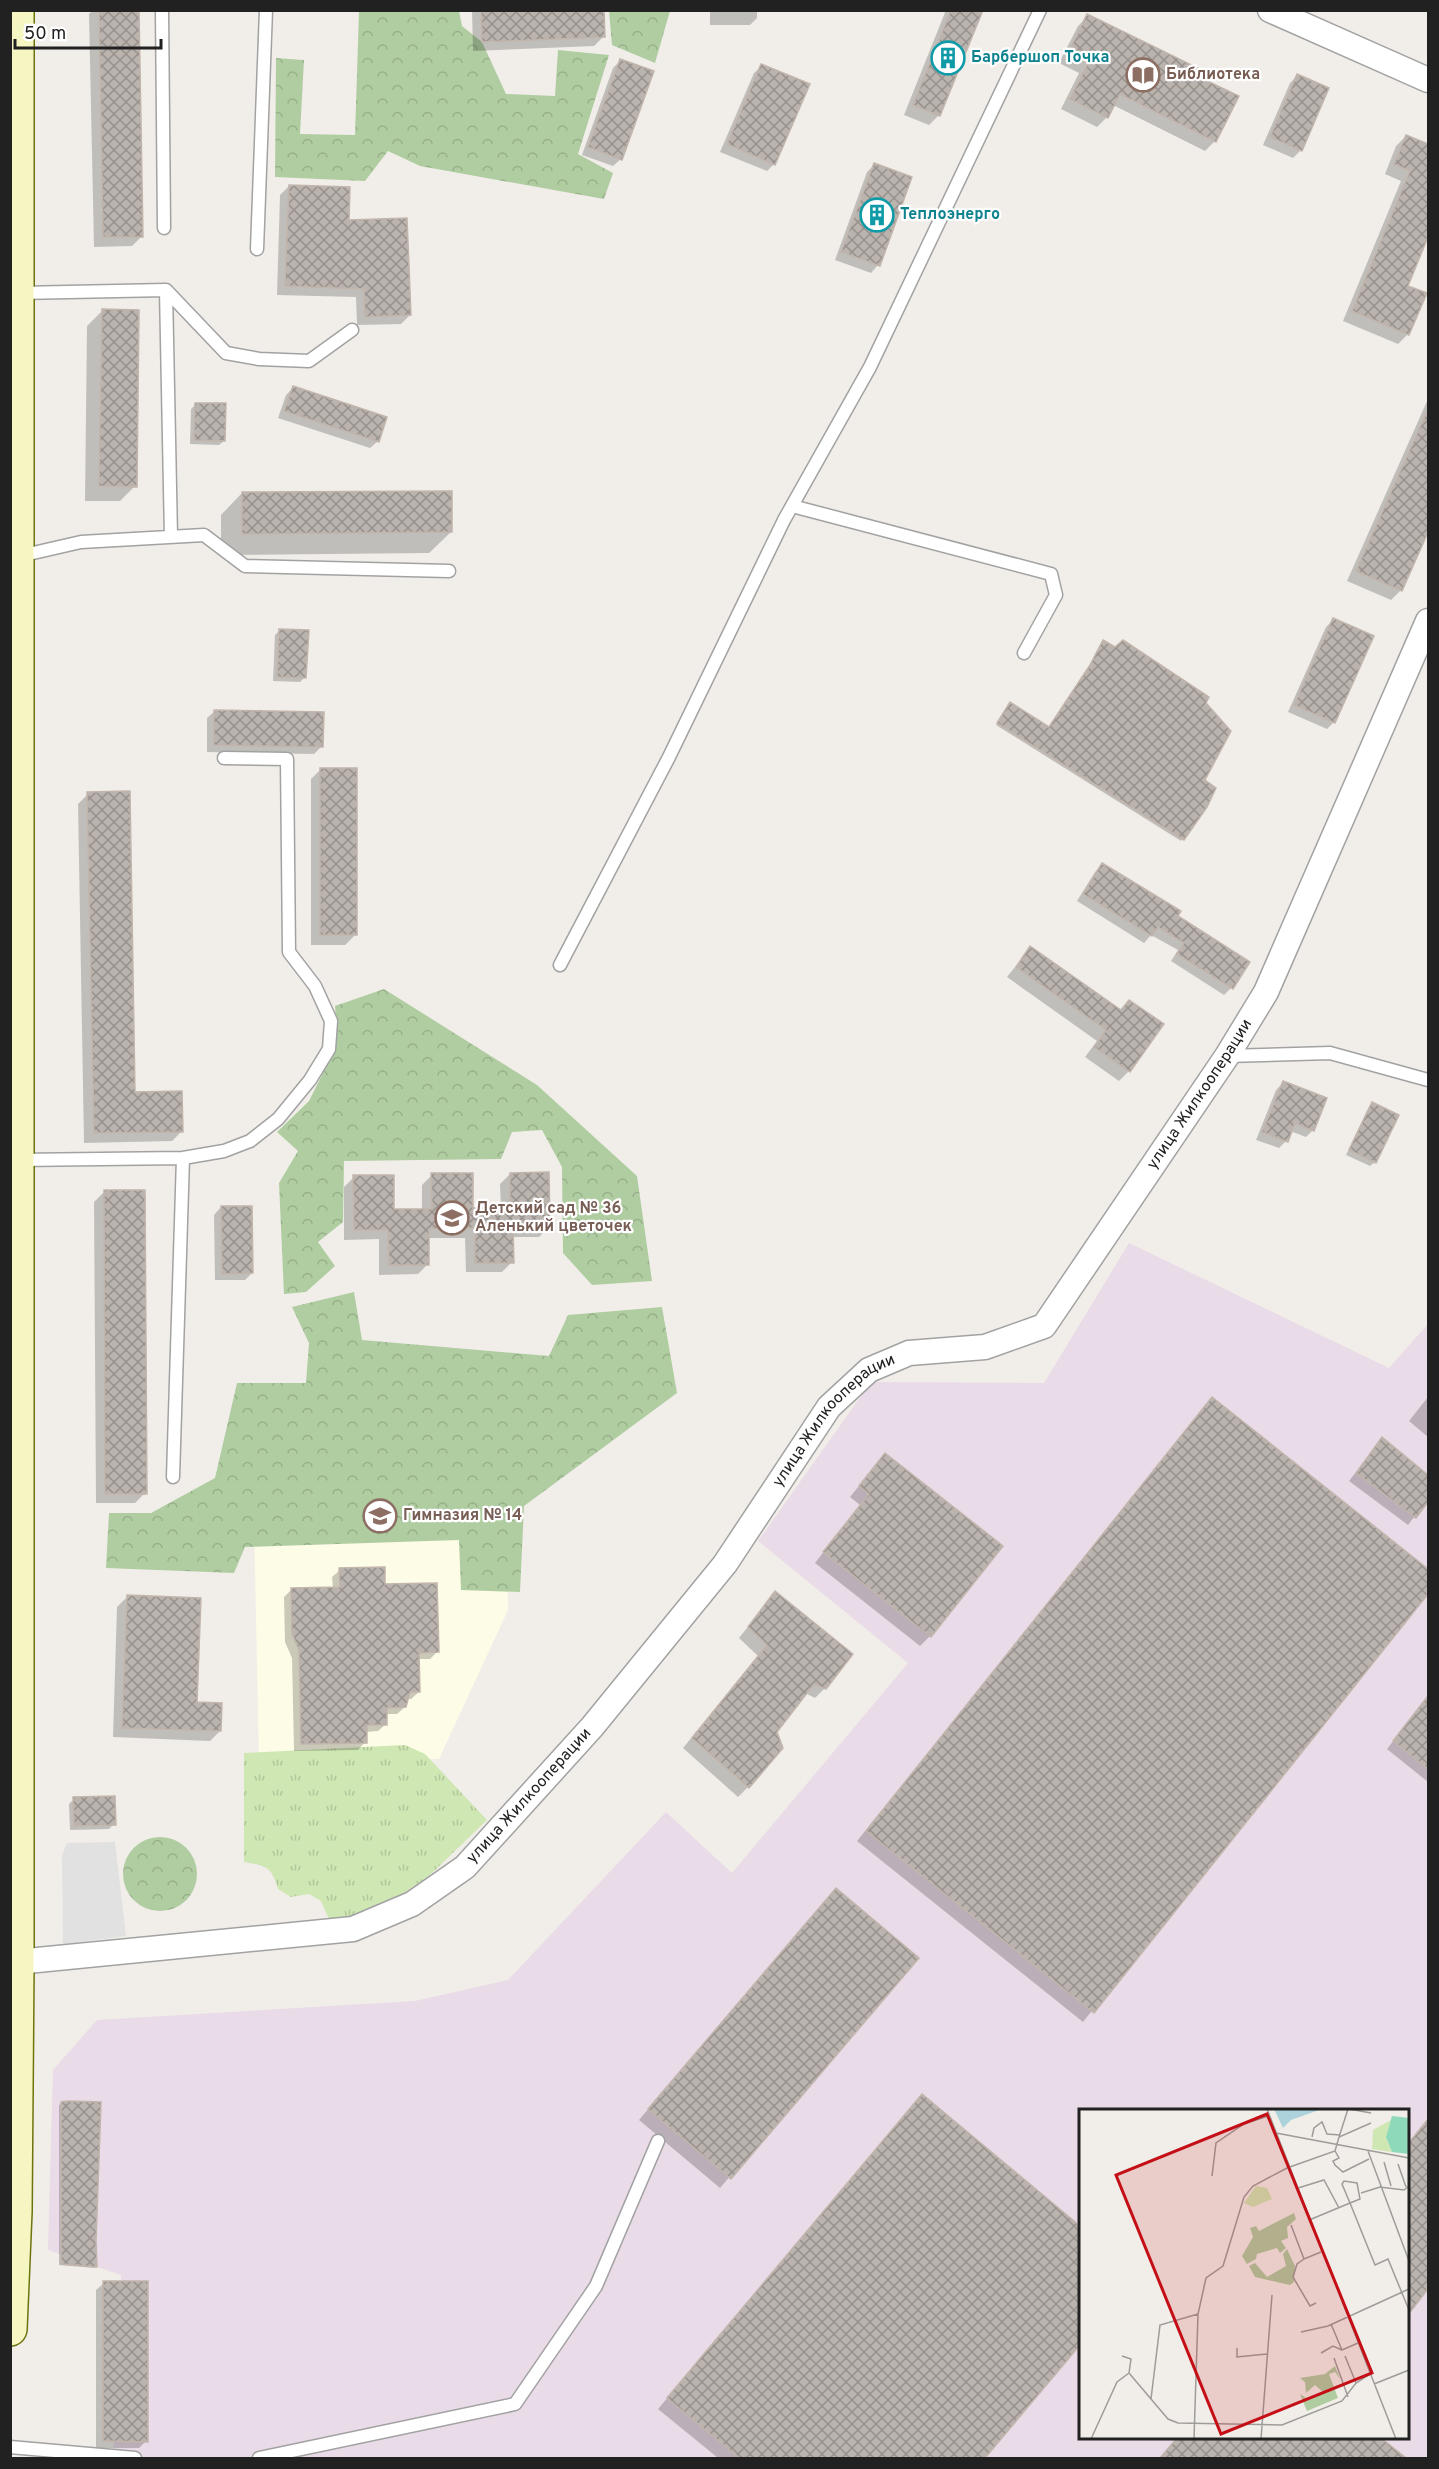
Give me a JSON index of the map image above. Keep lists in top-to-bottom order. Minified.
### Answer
{"streets":{"street":["улица Жилкооперации"]},"places":{"building":["Барбершоп Точка","Теплоэнерго"],"library":["Библиотека"],"school or university":["Детский сад № 36 Аленький цветочек","Гимназия № 14"]},"scale_bar":"50 m"}
